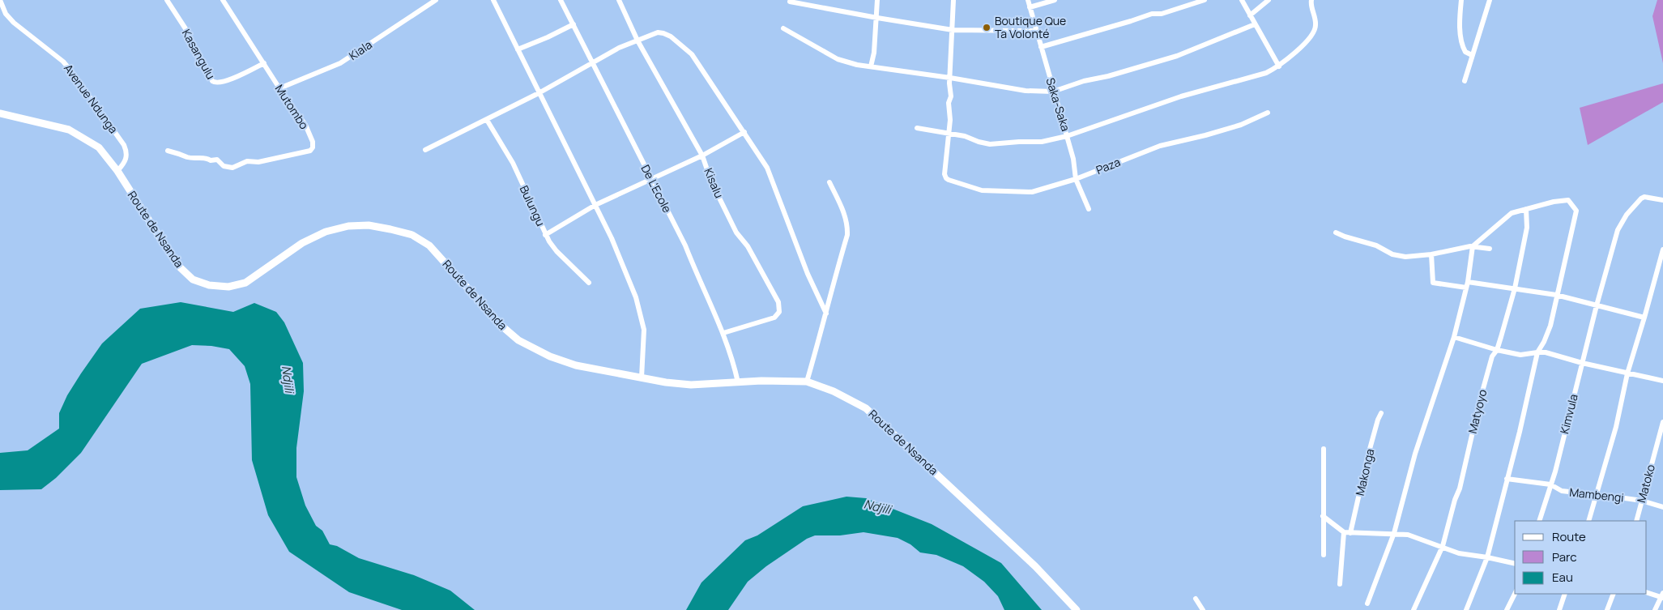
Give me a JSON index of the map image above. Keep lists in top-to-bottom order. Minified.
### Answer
{"streets":{"street":["Kiala","Kasangulu","Avenue Ndunga","Saka-Saka","Mutombo","Paza","Kisalu","De L'Ecole","Bulungu","Route de Nsanda","Matyoyo","Kimvula","Makonga","Matoko","Mambengi"]},"crossings":[["Kiala","Mutombo"],["Kasangulu","Mutombo"],["Avenue Ndunga","Route de Nsanda"],["Saka-Saka","Paza"],["Kisalu","De L'Ecole"],["De L'Ecole","Route de Nsanda"],["Kimvula","Mambengi"],["Matoko","Mambengi"]],"water":["Ndjili"],"places":["Boutique Que Ta Volonté"],"legend":["Route","Parc","Eau"]}
